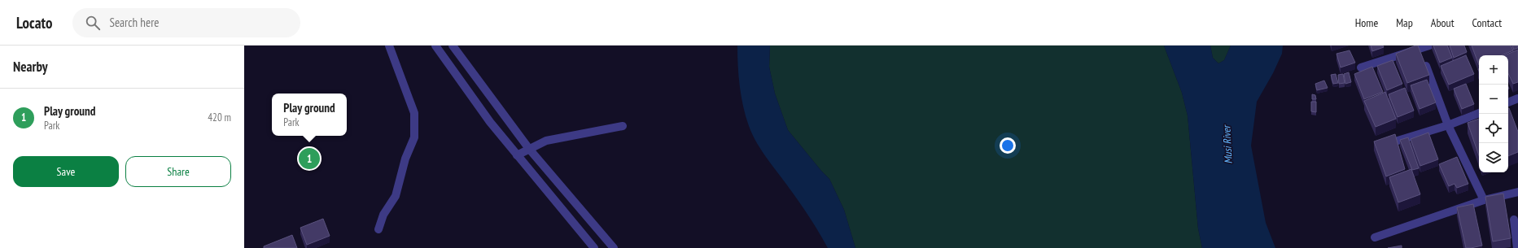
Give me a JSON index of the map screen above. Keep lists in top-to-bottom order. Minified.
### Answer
{"water":["Musi River"],"page":{"header":"Locato","search":"Search here","nav":["Home","Map","About","Contact"],"heading":"Nearby","map_buttons":["+","−"],"list":[{"mark":"1","name":"Play ground","note":"Park","value":"420 m"}],"popup":["Play ground","Park"],"buttons":["Save","Share"],"pins":"1"}}
